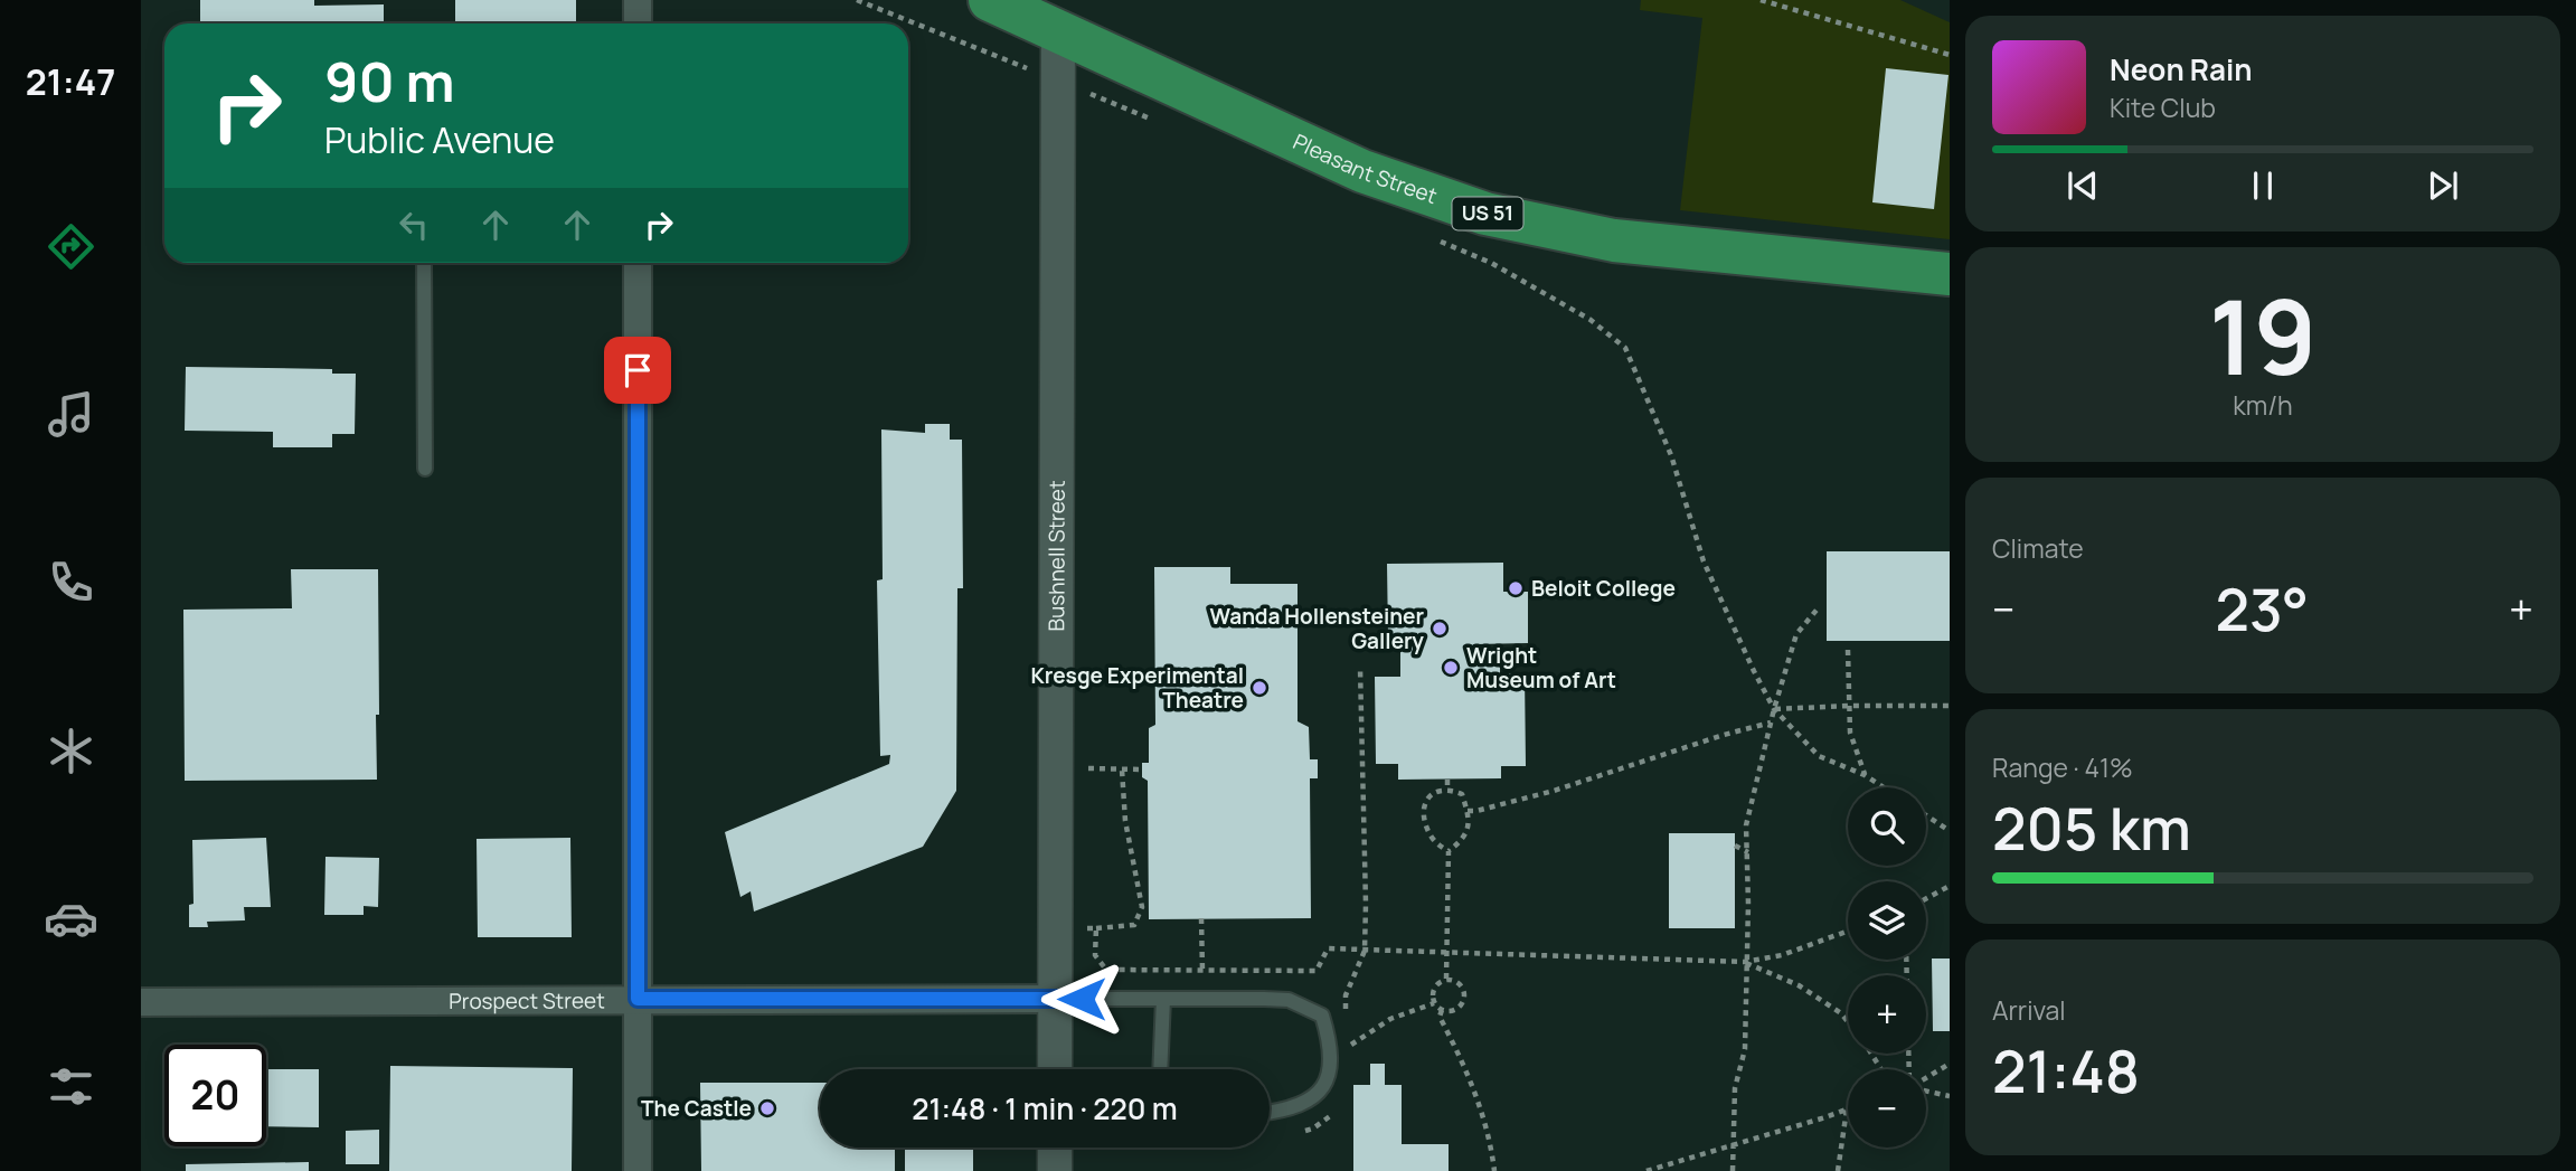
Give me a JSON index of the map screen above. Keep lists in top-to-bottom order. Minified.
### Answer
{"streets":{"main road":["Pleasant Street","US 51"],"street":["Bushnell Street","Prospect Street"]},"crossings":[["Pleasant Street","Bushnell Street"],["Bushnell Street","Prospect Street"]],"places":["Beloit College","Wanda Hollensteiner Gallery","Wright Museum of Art","Kresge Experimental Theatre","The Castle"],"page":{"tabs":"21:47","turn":["90 m","Public Avenue"],"song":["Neon Rain","Kite Club"],"tile":[["19","km/h"],"Climate",["Range · 41%","205 km"],["Arrival","21:48"]],"heat":["−","23°","+"],"map_buttons":["+","−"],"limit":"20","trip":"21:48 · 1 min · 220 m"}}
